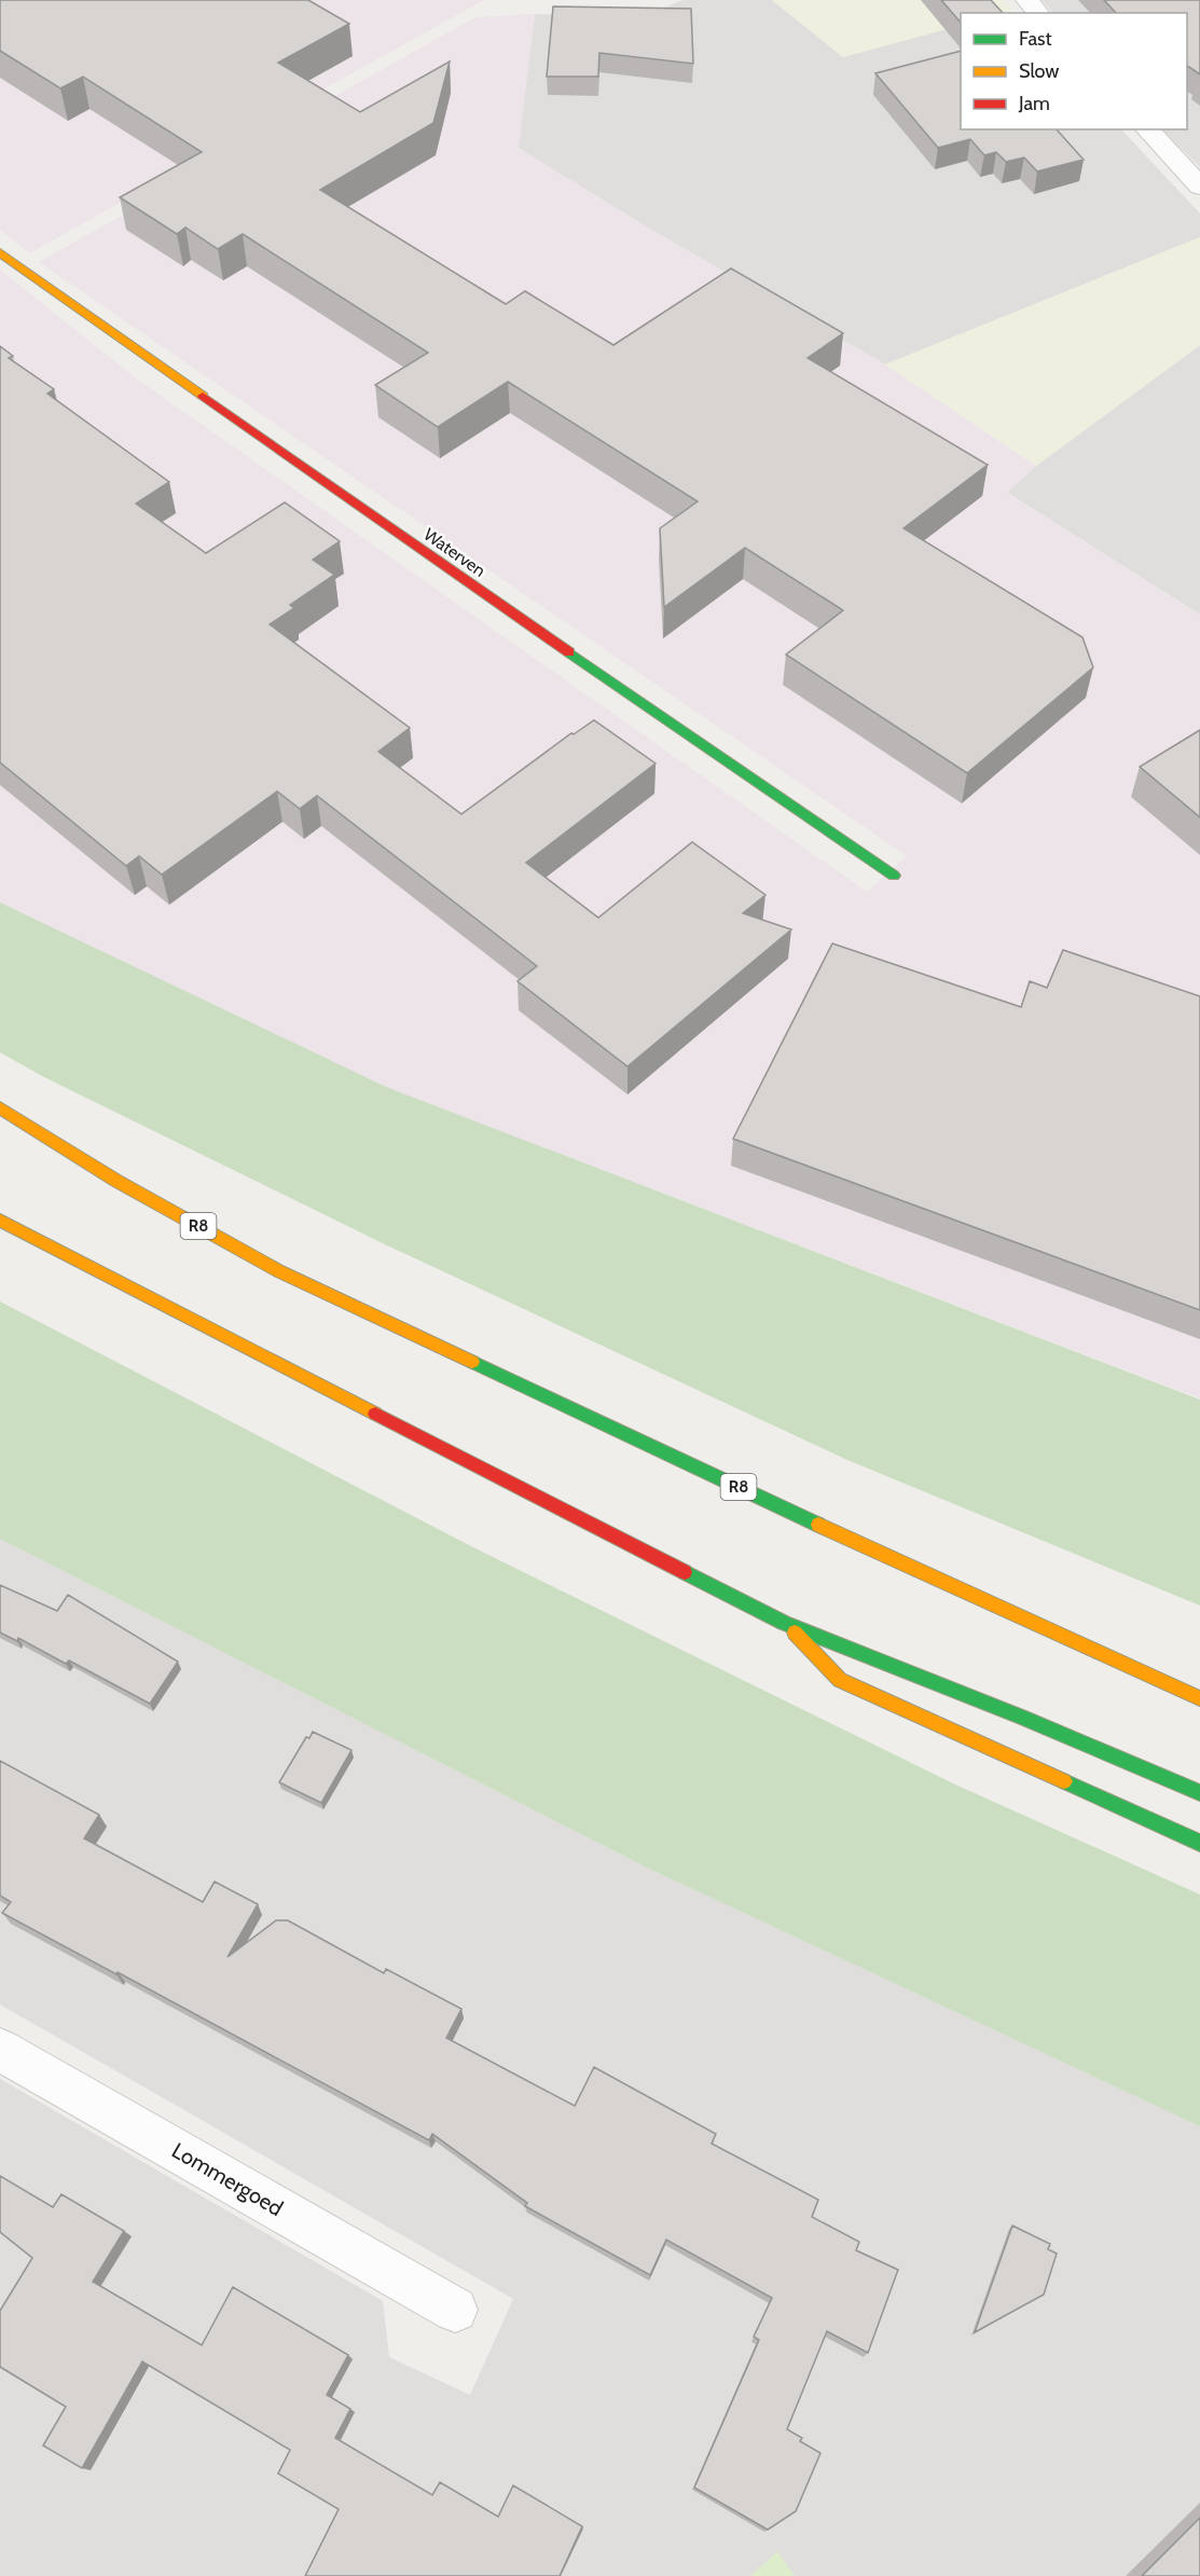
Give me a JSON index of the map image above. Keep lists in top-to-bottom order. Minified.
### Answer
{"streets":{"main road":["Waterven","R8"],"street":["Lommergoed"]},"legend":["Fast","Slow","Jam"]}
